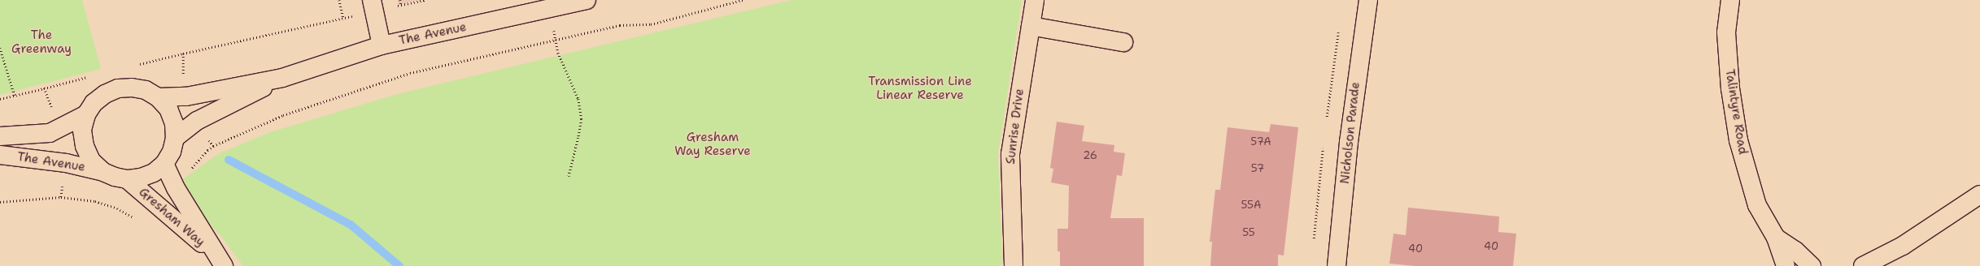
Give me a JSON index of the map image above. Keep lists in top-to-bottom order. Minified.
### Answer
{"streets":{"street":["The Avenue","Talintyre Road","Sunrise Drive","Nicholson Parade","Gresham Way"]},"crossings":[["The Avenue","Gresham Way"]],"parks":["The Greenway","Transmission Line Linear Reserve","Gresham Way Reserve"],"house_numbers":["57A","26","57","55A","55","40","40"]}
